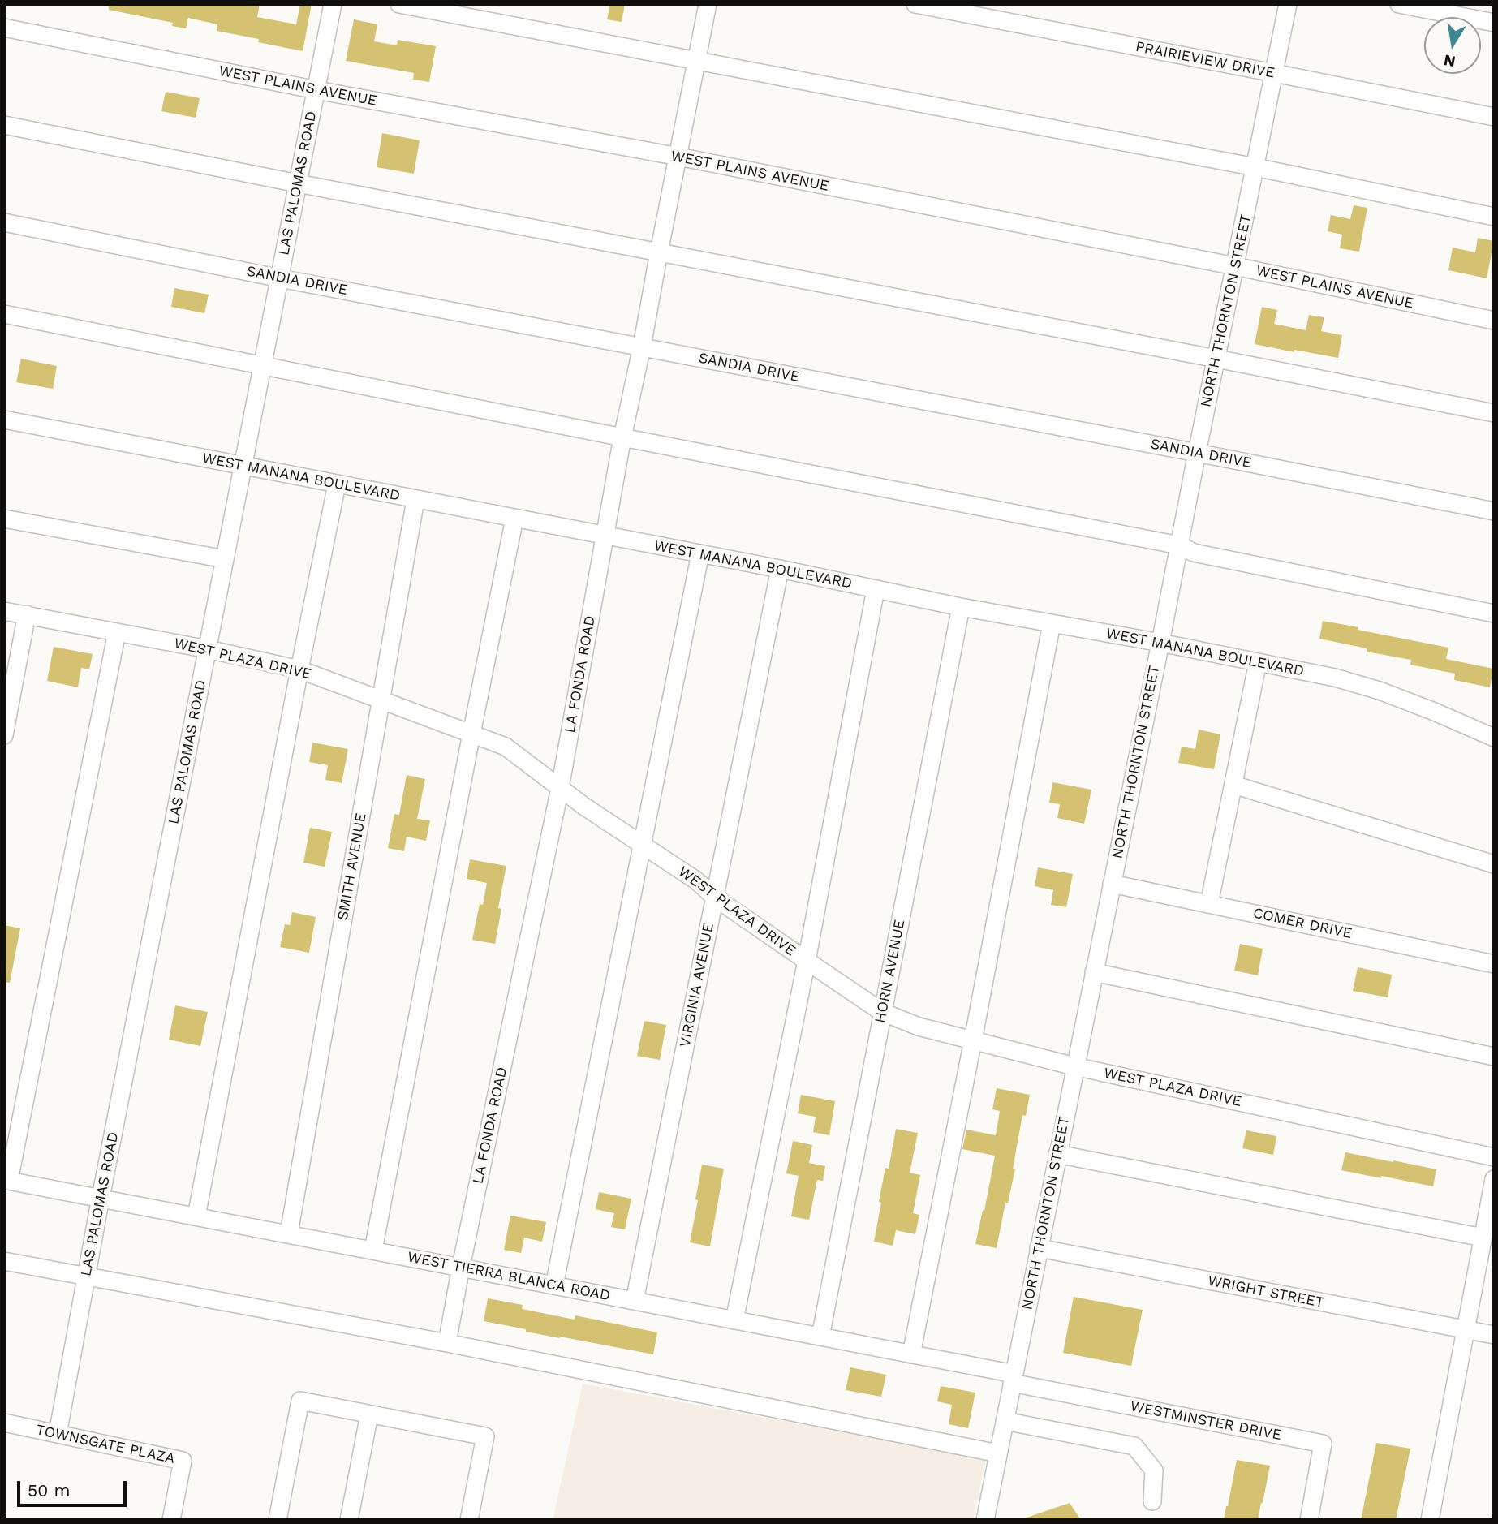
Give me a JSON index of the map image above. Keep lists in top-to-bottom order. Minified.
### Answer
{"streets":{"street":["PRAIRIEVIEW DRIVE","WEST PLAINS AVENUE","LAS PALOMAS ROAD","SANDIA DRIVE","NORTH THORNTON STREET","WEST MANANA BOULEVARD","WEST PLAZA DRIVE","LA FONDA ROAD","SMITH AVENUE","COMER DRIVE","HORN AVENUE","VIRGINIA AVENUE","WEST TIERRA BLANCA ROAD","WRIGHT STREET","WESTMINSTER DRIVE","TOWNSGATE PLAZA"]},"crossings":[["PRAIRIEVIEW DRIVE","NORTH THORNTON STREET"],["WEST PLAINS AVENUE","LAS PALOMAS ROAD"],["WEST PLAINS AVENUE","NORTH THORNTON STREET"],["WEST PLAINS AVENUE","LA FONDA ROAD"],["LAS PALOMAS ROAD","SANDIA DRIVE"],["LAS PALOMAS ROAD","WEST MANANA BOULEVARD"],["LAS PALOMAS ROAD","WEST PLAZA DRIVE"],["LAS PALOMAS ROAD","WEST TIERRA BLANCA ROAD"],["LAS PALOMAS ROAD","TOWNSGATE PLAZA"],["SANDIA DRIVE","NORTH THORNTON STREET"],["SANDIA DRIVE","LA FONDA ROAD"],["NORTH THORNTON STREET","WEST MANANA BOULEVARD"],["NORTH THORNTON STREET","WEST PLAZA DRIVE"],["NORTH THORNTON STREET","COMER DRIVE"],["NORTH THORNTON STREET","WEST TIERRA BLANCA ROAD"],["NORTH THORNTON STREET","WRIGHT STREET"],["NORTH THORNTON STREET","WESTMINSTER DRIVE"],["WEST MANANA BOULEVARD","LA FONDA ROAD"],["WEST MANANA BOULEVARD","SMITH AVENUE"],["WEST MANANA BOULEVARD","HORN AVENUE"],["WEST MANANA BOULEVARD","VIRGINIA AVENUE"],["WEST PLAZA DRIVE","LA FONDA ROAD"],["WEST PLAZA DRIVE","SMITH AVENUE"],["WEST PLAZA DRIVE","HORN AVENUE"],["WEST PLAZA DRIVE","VIRGINIA AVENUE"],["LA FONDA ROAD","WEST TIERRA BLANCA ROAD"],["SMITH AVENUE","WEST TIERRA BLANCA ROAD"],["HORN AVENUE","WEST TIERRA BLANCA ROAD"],["VIRGINIA AVENUE","WEST TIERRA BLANCA ROAD"],["WEST TIERRA BLANCA ROAD","WESTMINSTER DRIVE"]],"scale_bar":"50 m","north":"bottom"}
